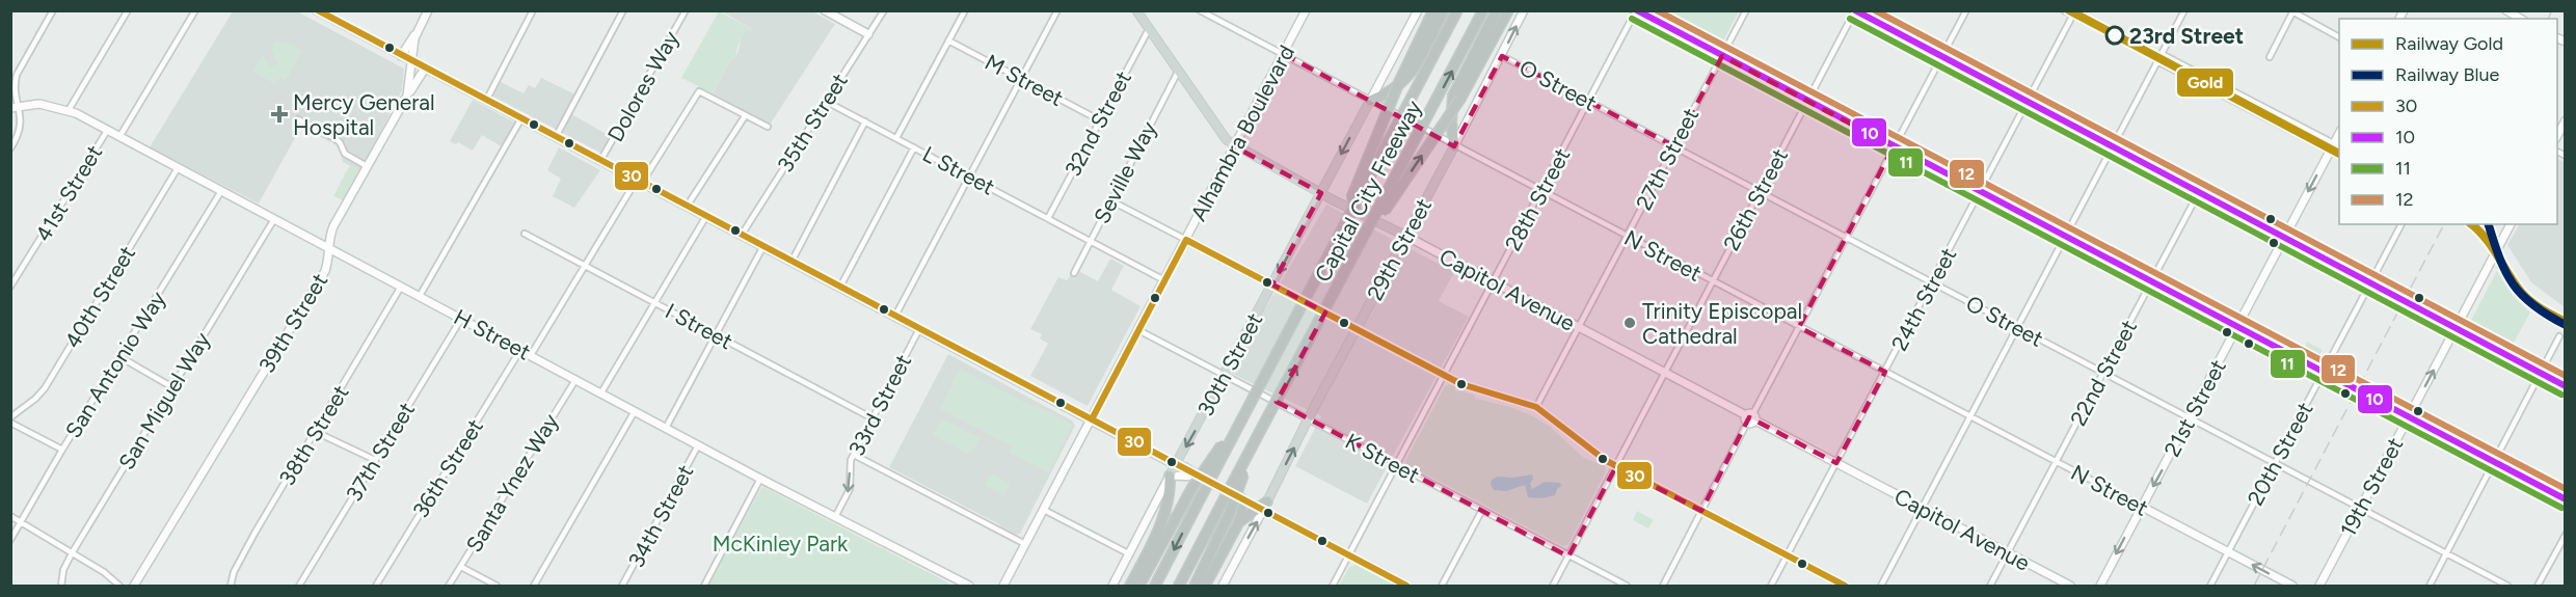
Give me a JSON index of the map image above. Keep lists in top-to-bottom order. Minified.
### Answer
{"streets":{"highway":["Capital City Freeway"],"main road":["Alhambra Boulevard","29th Street","N Street","Capitol Avenue","39th Street","H Street","30th Street","21st Street","19th Street"],"street":["M Street","O Street","Dolores Way","35th Street","32nd Street","27th Street","L Street","Seville Way","41st Street","28th Street","26th Street","40th Street","24th Street","I Street","San Antonio Way","22nd Street","San Miguel Way","33rd Street","38th Street","37th Street","20th Street","K Street","36th Street","Santa Ynez Way","34th Street"]},"crossings":[["M Street","32nd Street"],["O Street","27th Street"],["O Street","28th Street"],["O Street","26th Street"],["O Street","29th Street"],["O Street","24th Street"],["O Street","22nd Street"],["O Street","21st Street"],["O Street","20th Street"],["O Street","19th Street"],["35th Street","L Street"],["32nd Street","L Street"],["Alhambra Boulevard","L Street"],["Alhambra Boulevard","N Street"],["Alhambra Boulevard","Capitol Avenue"],["Alhambra Boulevard","K Street"],["27th Street","N Street"],["27th Street","Capitol Avenue"],["L Street","Seville Way"],["41st Street","H Street"],["28th Street","N Street"],["28th Street","Capitol Avenue"],["28th Street","K Street"],["26th Street","N Street"],["26th Street","Capitol Avenue"],["26th Street","K Street"],["29th Street","N Street"],["29th Street","Capitol Avenue"],["29th Street","K Street"],["N Street","24th Street"],["N Street","30th Street"],["N Street","22nd Street"],["N Street","21st Street"],["N Street","20th Street"],["Capitol Avenue","24th Street"],["Capitol Avenue","30th Street"],["Capitol Avenue","22nd Street"],["40th Street","H Street"],["39th Street","H Street"],["I Street","33rd Street"],["H Street","San Antonio Way"],["H Street","San Miguel Way"],["H Street","33rd Street"],["H Street","38th Street"],["H Street","37th Street"],["H Street","36th Street"],["H Street","Santa Ynez Way"],["H Street","34th Street"],["30th Street","K Street"]],"one_way":["29th Street","30th Street","21st Street"],"parks":["McKinley Park"],"places":{"other":["23rd Street","Trinity Episcopal Cathedral"],"health":["Mercy General Hospital"]},"lines":["rail line Gold","transit line 30","transit line 10","transit line 12","transit line 11","rail line Blue"],"legend":["Railway Gold","Railway Blue","30","10","11","12"]}
